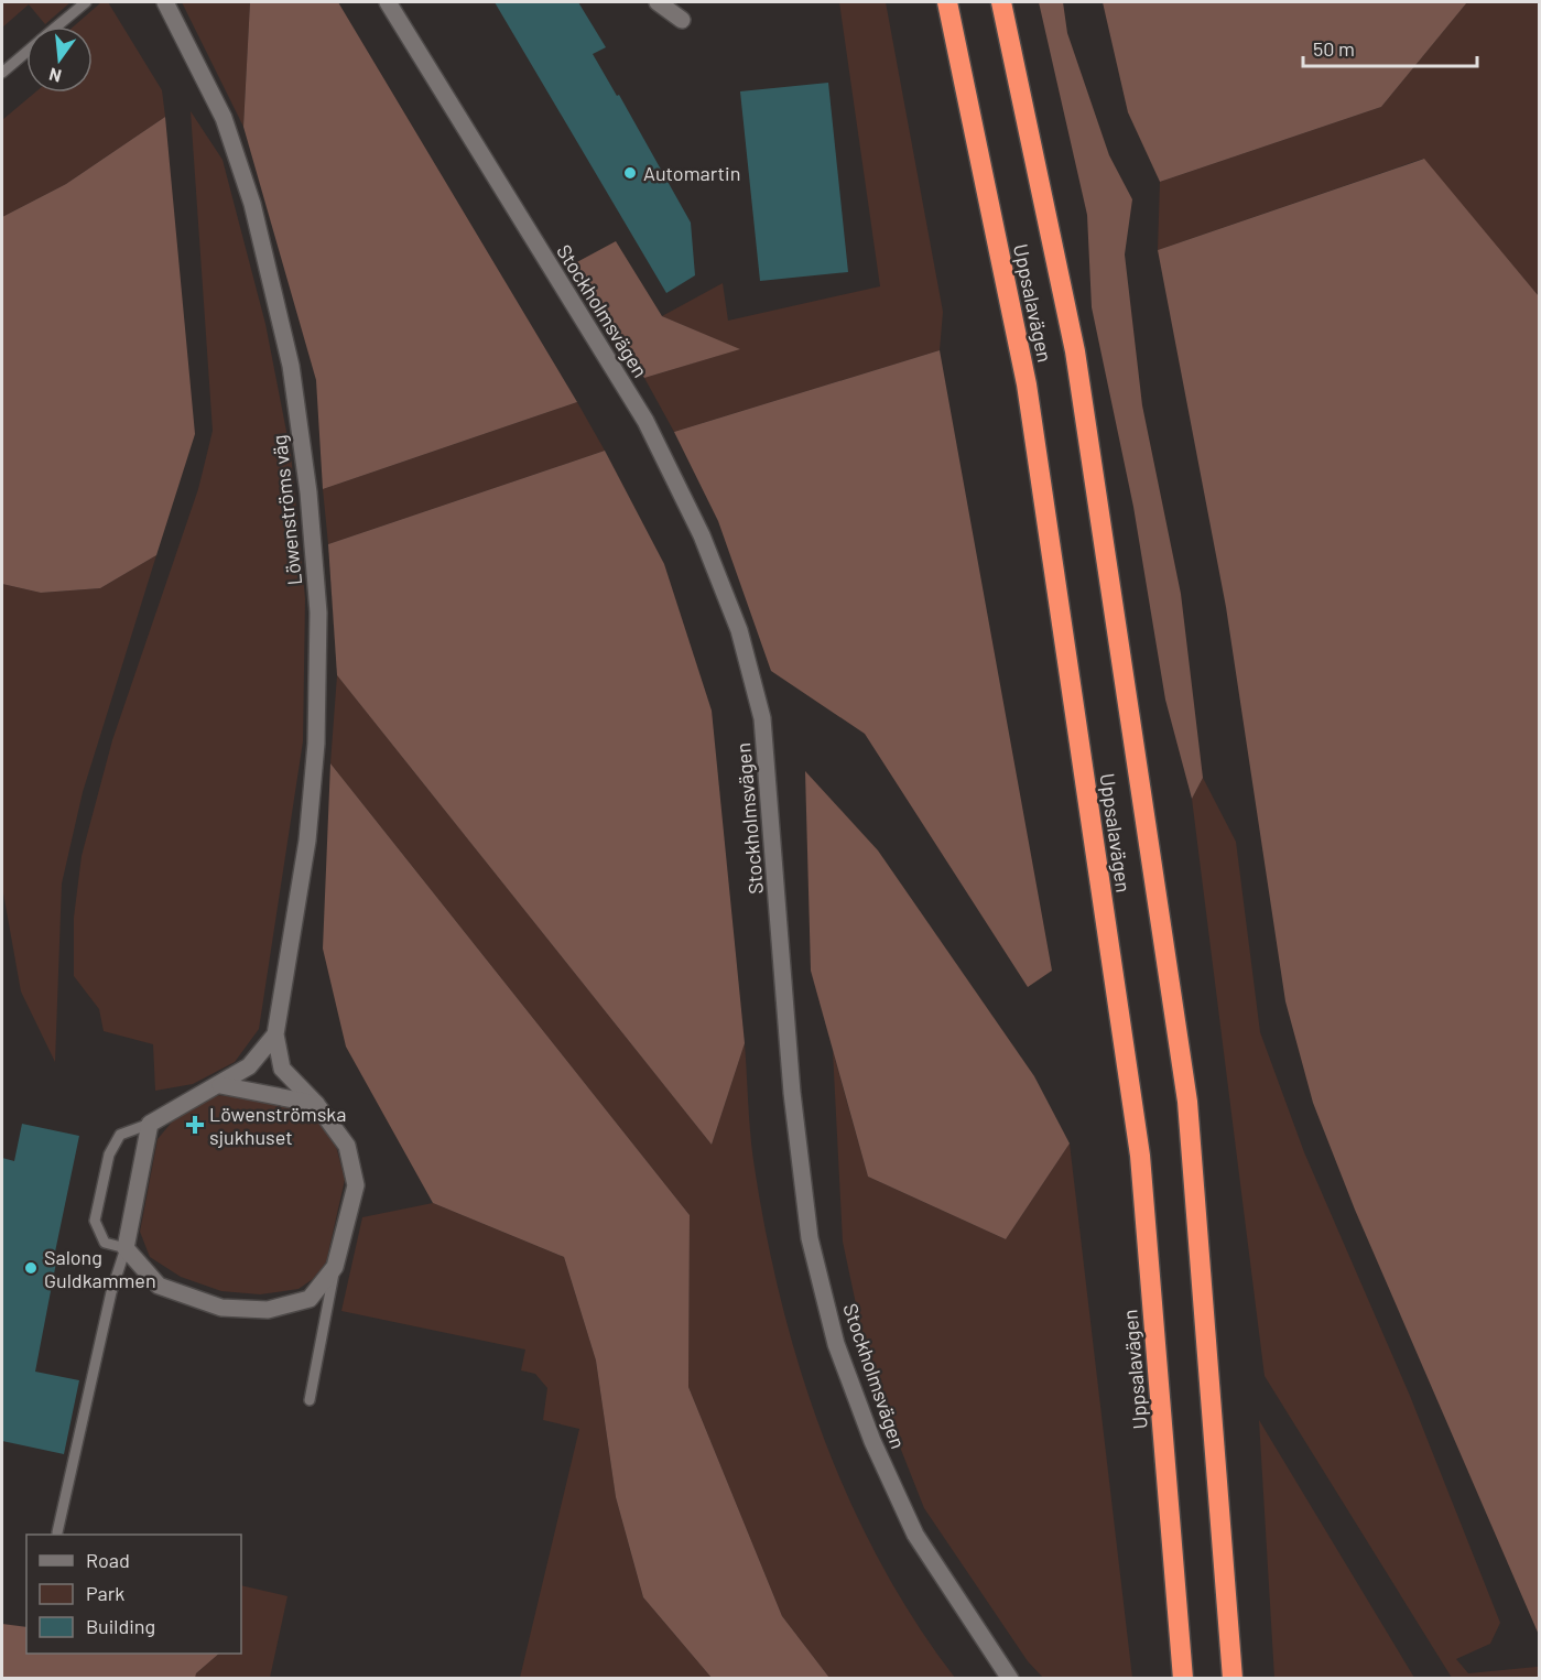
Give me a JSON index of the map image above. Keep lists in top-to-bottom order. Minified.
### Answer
{"streets":{"highway":["Uppsalavägen"],"street":["Stockholmsvägen","Löwenströms väg"]},"places":{"other":["Automartin","Salong Guldkammen"],"health":["Löwenströmska sjukhuset"]},"legend":["Road","Park","Building"],"scale_bar":"50 m","north":"bottom"}
